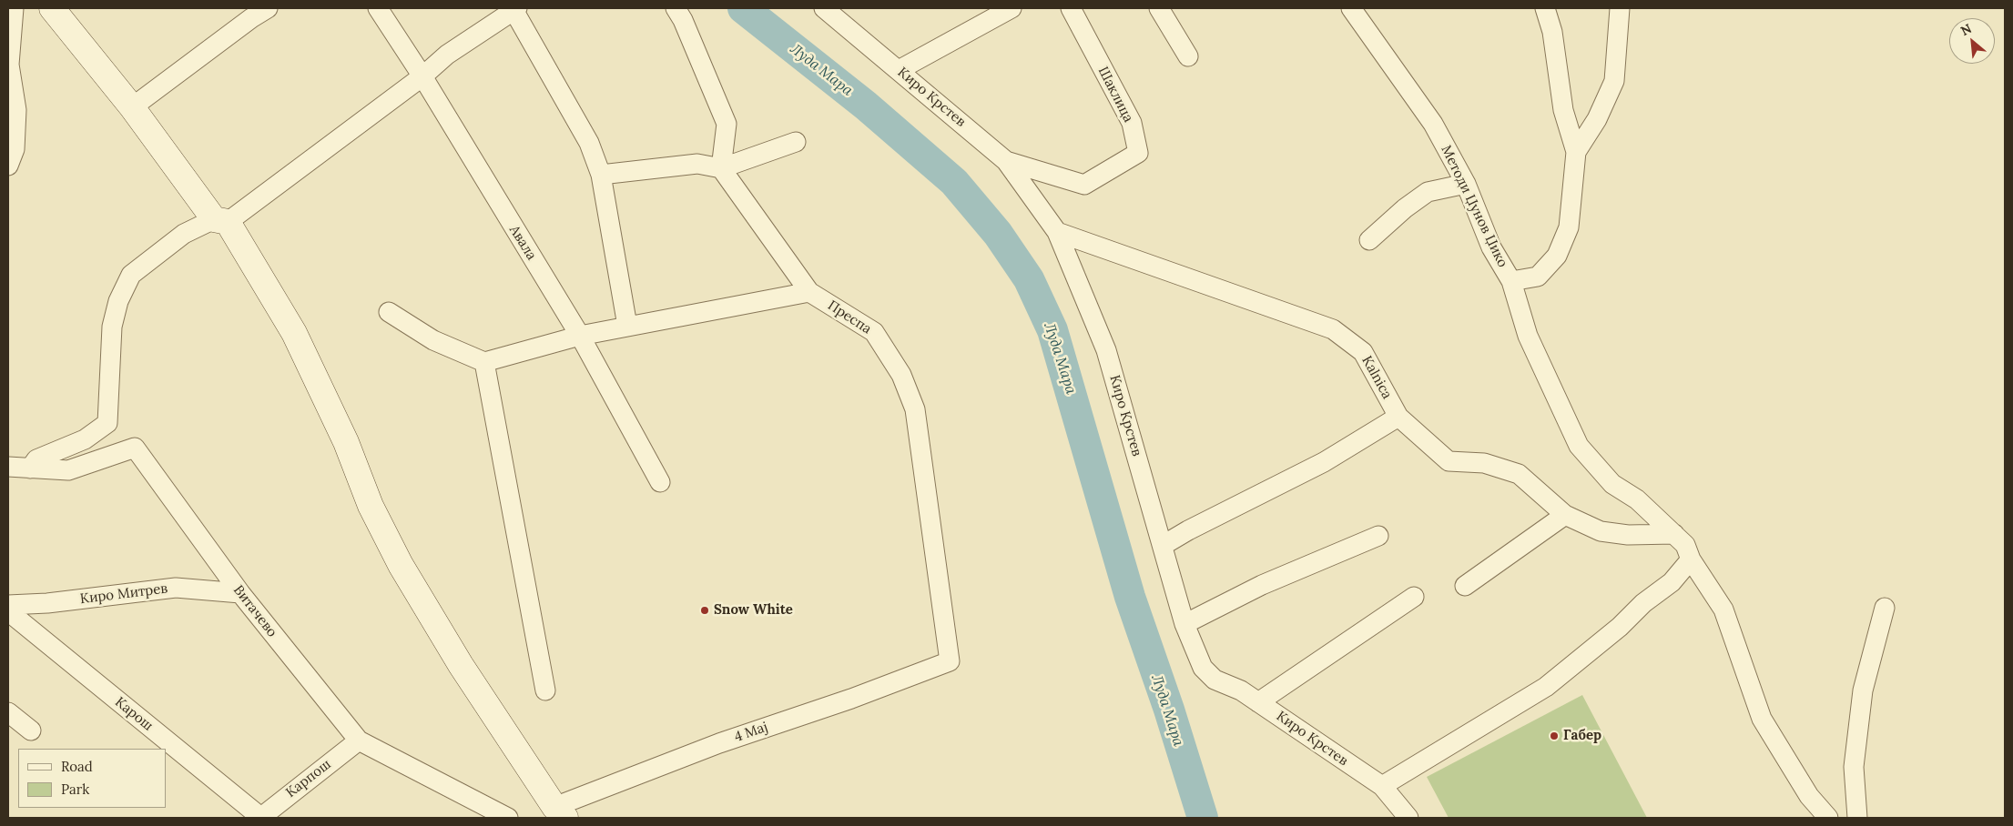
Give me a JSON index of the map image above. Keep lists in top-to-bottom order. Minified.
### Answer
{"streets":{"street":["Шаклица","Киро Крстев","Методи Џунов Џико","Авала","Преспа","Kalnica","Киро Митрев","Витачево","Карош","4 Мај","Карпош"]},"crossings":[["Шаклица","Киро Крстев"],["Киро Крстев","Kalnica"],["Преспа","4 Мај"],["Киро Митрев","Витачево"],["Витачево","Карпош"],["Карош","Карпош"]],"water":["Луда Мара"],"places":["Snow White","Габер"],"legend":["Road","Park"],"north":"top left"}
